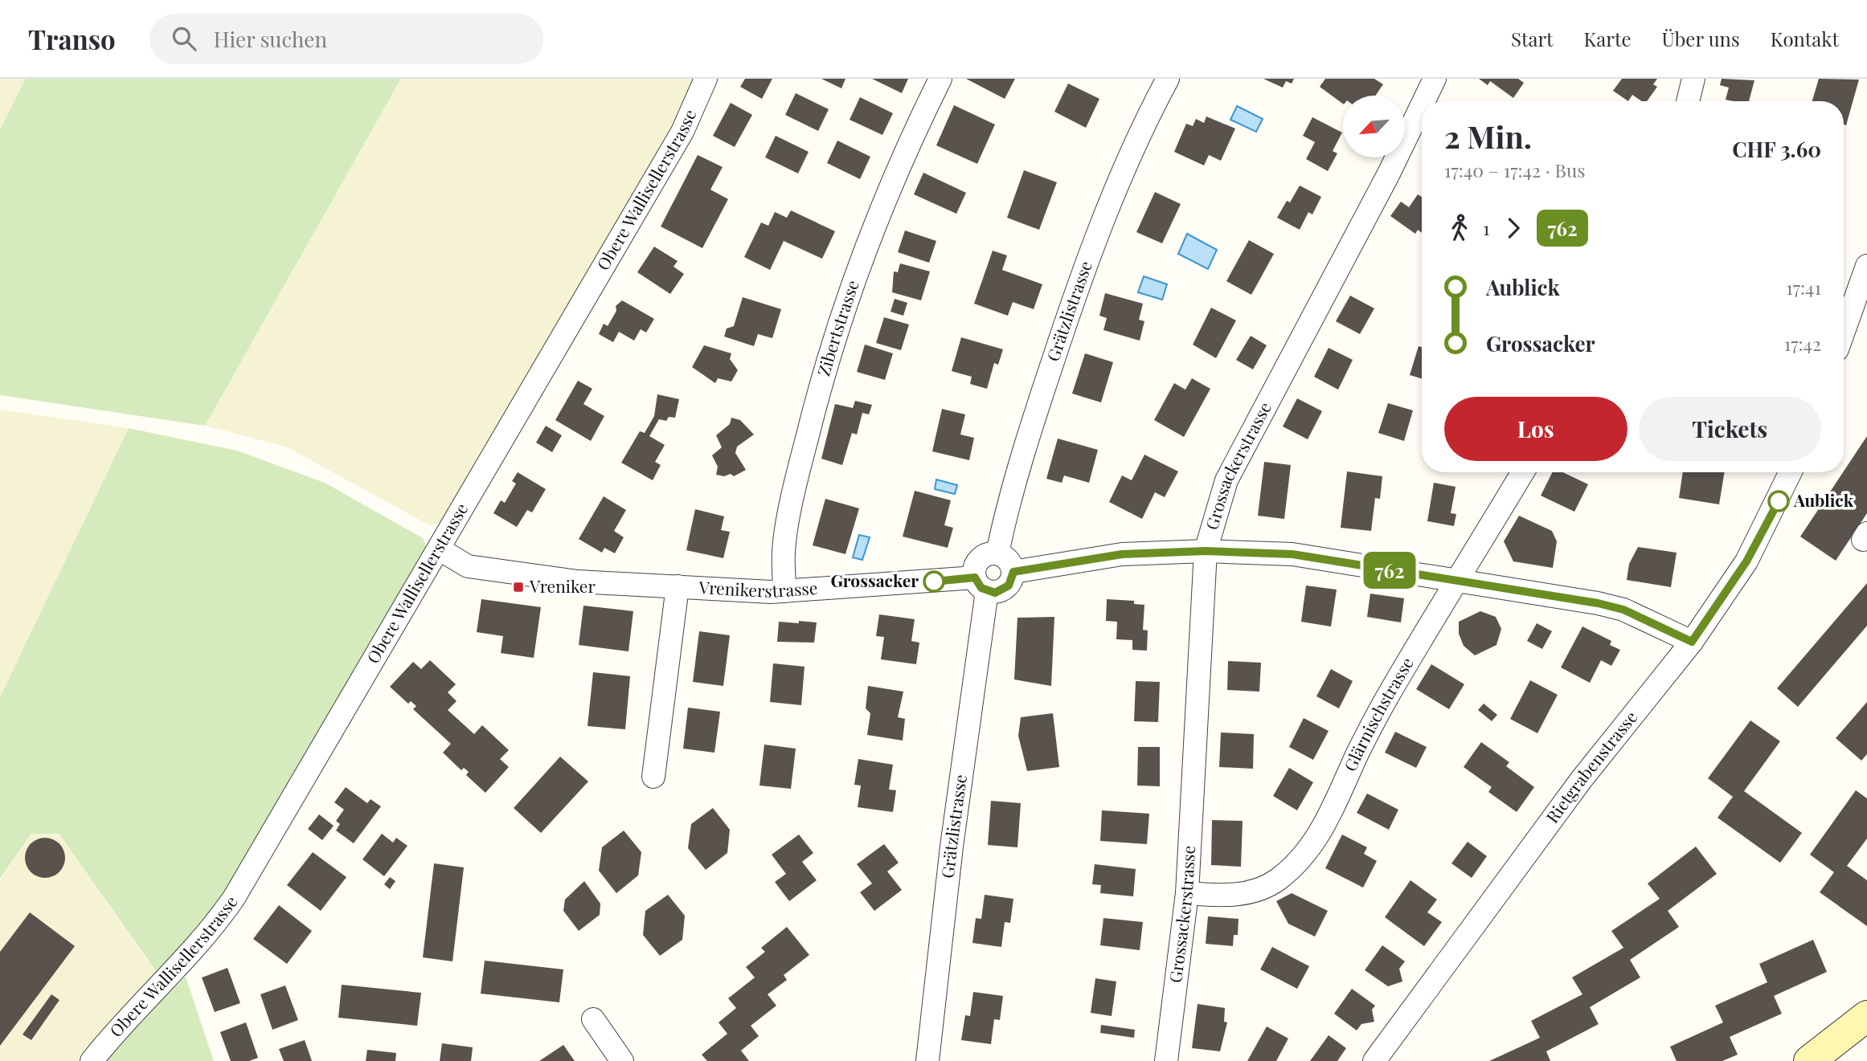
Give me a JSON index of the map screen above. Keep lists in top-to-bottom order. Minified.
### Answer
{"streets":{"street":["Obere Wallisellerstrasse","Grätzlistrasse","Zibertstrasse","Grossackerstrasse","Vrenikerstrasse","Glärnischstrasse","Rietgrabenstrasse"]},"crossings":[["Obere Wallisellerstrasse","Vrenikerstrasse"],["Grätzlistrasse","Vrenikerstrasse"],["Zibertstrasse","Vrenikerstrasse"],["Grossackerstrasse","Glärnischstrasse"]],"places":{"other":["Aublick","Grossacker"],"transit":["Vreniker"]},"lines":["bus line 762"],"north":"bottom left","page":{"header":"Transo","search":"Hier suchen","nav":["Start","Karte","Über uns","Kontakt"],"on_map":"762","heading":["2 Min.","17:40 – 17:42 · Bus","CHF 3.60"],"legs":["1","762"],"list":[{"name":"Aublick","value":"17:41"},{"name":"Grossacker","value":"17:42"}],"buttons":["Los","Tickets"]}}
